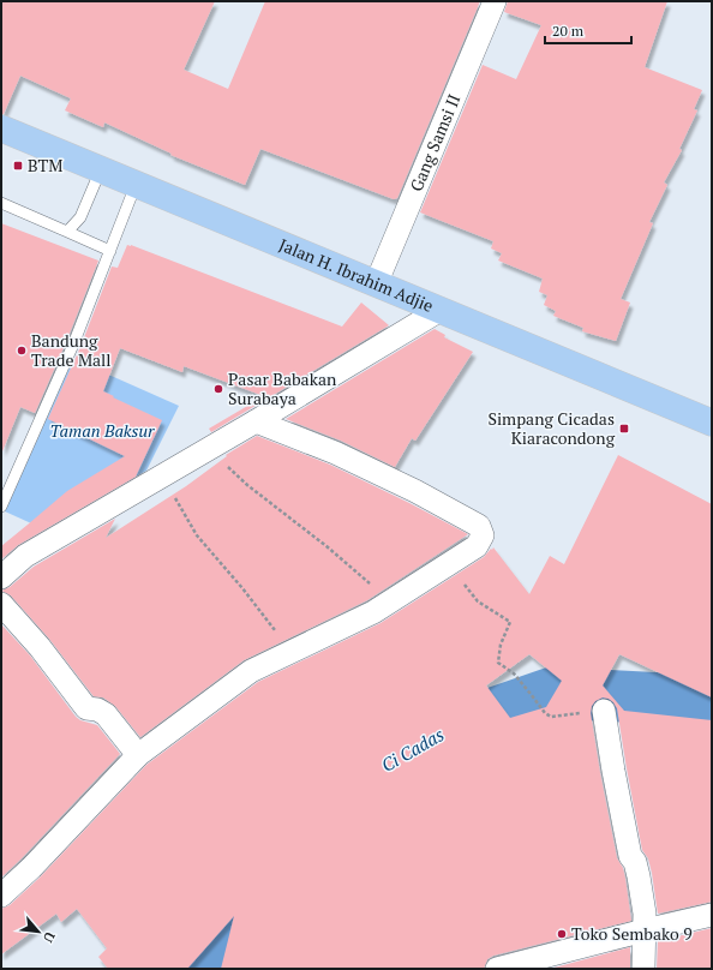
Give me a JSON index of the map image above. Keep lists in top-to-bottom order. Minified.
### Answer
{"streets":{"main road":["Jalan H. Ibrahim Adjie"],"street":["Gang Samsi II"]},"crossings":[["Gang Samsi II","Jalan H. Ibrahim Adjie"]],"water":["Ci Cadas"],"parks":["Taman Baksur"],"places":{"transit":["BTM","Simpang Cicadas Kiaracondong"],"other":["Bandung Trade Mall","Pasar Babakan Surabaya","Toko Sembako 9"]},"scale_bar":"20 m","north":"bottom right"}
